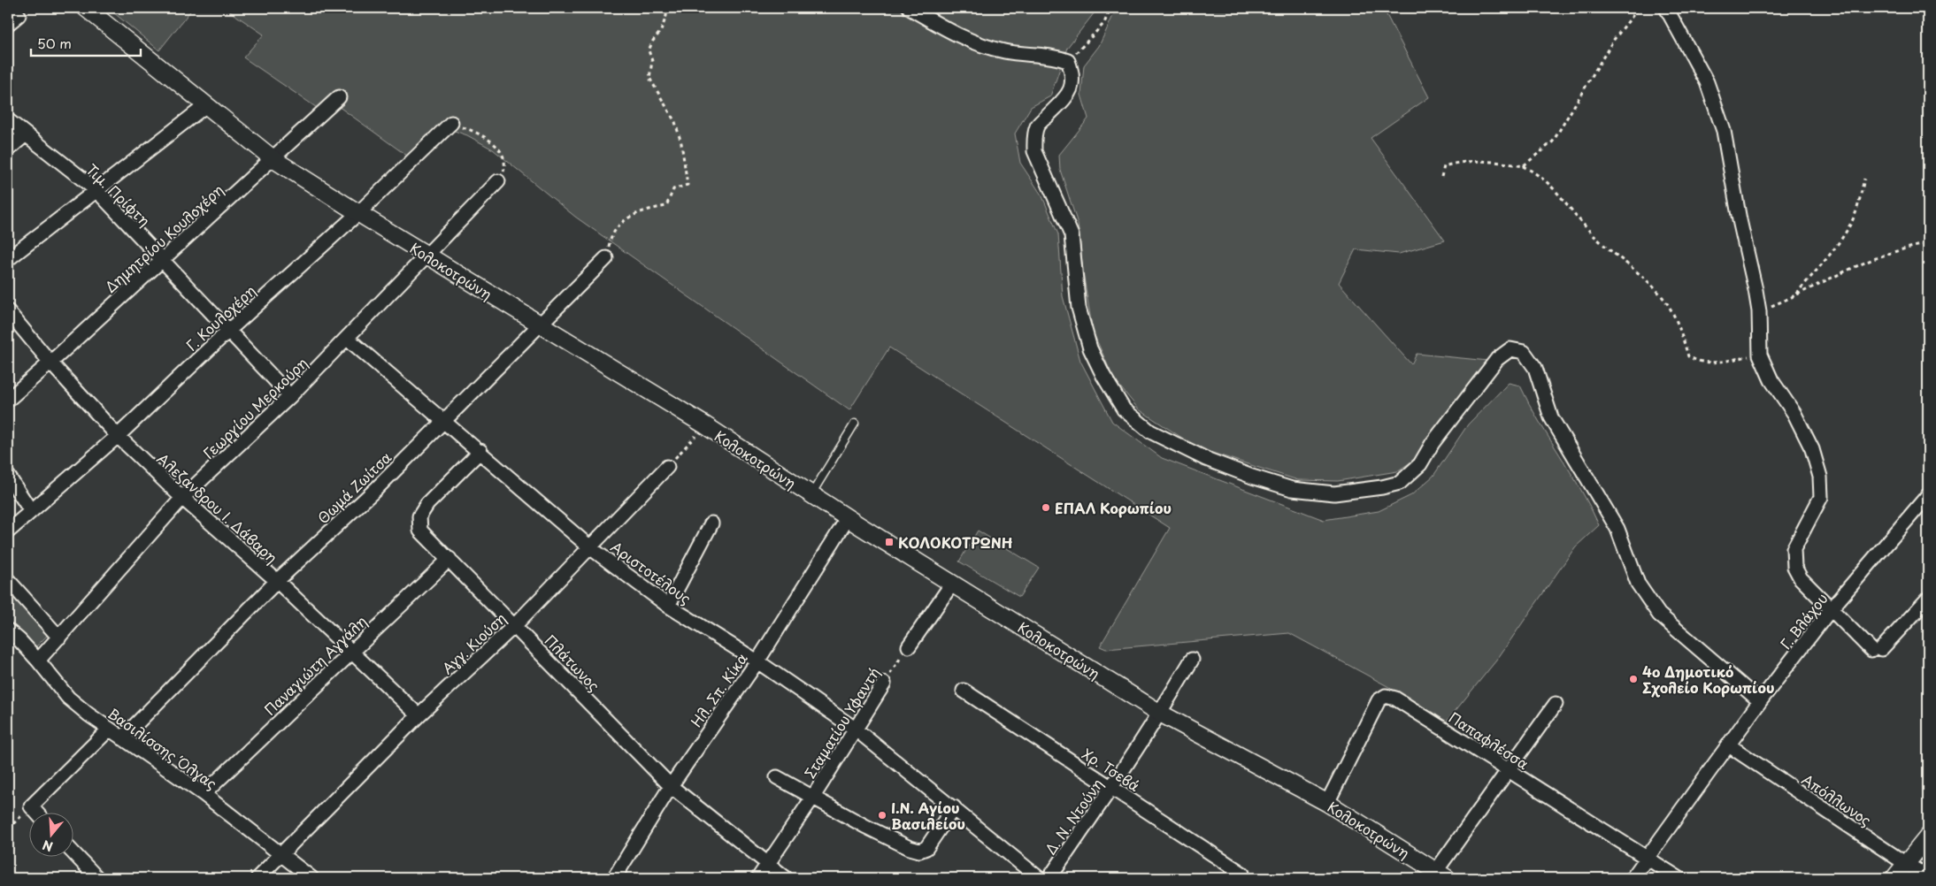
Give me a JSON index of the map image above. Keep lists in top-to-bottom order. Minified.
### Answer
{"streets":{"street":["Τιμ. Πρίφτη","Δημητρίου Κουλοχέρη","Κολοκοτρώνη","Γ. Κουλοχέρη","Γεωργίου Μερκούρη","Θωμά Ζωίτσα","Αλεζανδρου Ι. Δάβαρη","Αριστοτέλους","Γ. Βλάχου","Αγγ. Κιούση","Πλάτωνος","Παναγιώτη Αγγάλη","Ηλ. Σπ. Κίκα","Σταματίου Υφαντή","Παπαφλέσσα","Βασιλίσσης Όλγας","Χρ. Τσεβά","Απόλλωνος","Δ. Ν. Ντούνη"]},"crossings":[["Τιμ. Πρίφτη","Δημητρίου Κουλοχέρη"],["Τιμ. Πρίφτη","Γ. Κουλοχέρη"],["Τιμ. Πρίφτη","Γεωργίου Μερκούρη"],["Δημητρίου Κουλοχέρη","Κολοκοτρώνη"],["Δημητρίου Κουλοχέρη","Αλεζανδρου Ι. Δάβαρη"],["Κολοκοτρώνη","Γ. Κουλοχέρη"],["Κολοκοτρώνη","Γεωργίου Μερκούρη"],["Κολοκοτρώνη","Θωμά Ζωίτσα"],["Κολοκοτρώνη","Ηλ. Σπ. Κίκα"],["Κολοκοτρώνη","Παπαφλέσσα"],["Κολοκοτρώνη","Δ. Ν. Ντούνη"],["Γ. Κουλοχέρη","Αλεζανδρου Ι. Δάβαρη"],["Γεωργίου Μερκούρη","Αλεζανδρου Ι. Δάβαρη"],["Γεωργίου Μερκούρη","Αριστοτέλους"],["Γεωργίου Μερκούρη","Βασιλίσσης Όλγας"],["Θωμά Ζωίτσα","Αλεζανδρου Ι. Δάβαρη"],["Θωμά Ζωίτσα","Αριστοτέλους"],["Θωμά Ζωίτσα","Βασιλίσσης Όλγας"],["Αλεζανδρου Ι. Δάβαρη","Αγγ. Κιούση"],["Αλεζανδρου Ι. Δάβαρη","Παναγιώτη Αγγάλη"],["Αριστοτέλους","Αγγ. Κιούση"],["Αριστοτέλους","Πλάτωνος"],["Αριστοτέλους","Ηλ. Σπ. Κίκα"],["Αριστοτέλους","Σταματίου Υφαντή"],["Γ. Βλάχου","Παπαφλέσσα"],["Γ. Βλάχου","Απόλλωνος"],["Αγγ. Κιούση","Πλάτωνος"],["Αγγ. Κιούση","Βασιλίσσης Όλγας"],["Πλάτωνος","Παναγιώτη Αγγάλη"],["Πλάτωνος","Ηλ. Σπ. Κίκα"],["Πλάτωνος","Σταματίου Υφαντή"],["Παναγιώτη Αγγάλη","Βασιλίσσης Όλγας"],["Χρ. Τσεβά","Δ. Ν. Ντούνη"]],"places":{"other":["ΕΠΑΛ Κορωπίου","4ο Δημοτικό Σχολείο Κορωπίου","Ι.Ν. Αγίου Βασιλείου"],"transit":["ΚΟΛΟΚΟΤΡΩΝΗ"]},"scale_bar":"50 m","north":"bottom"}
